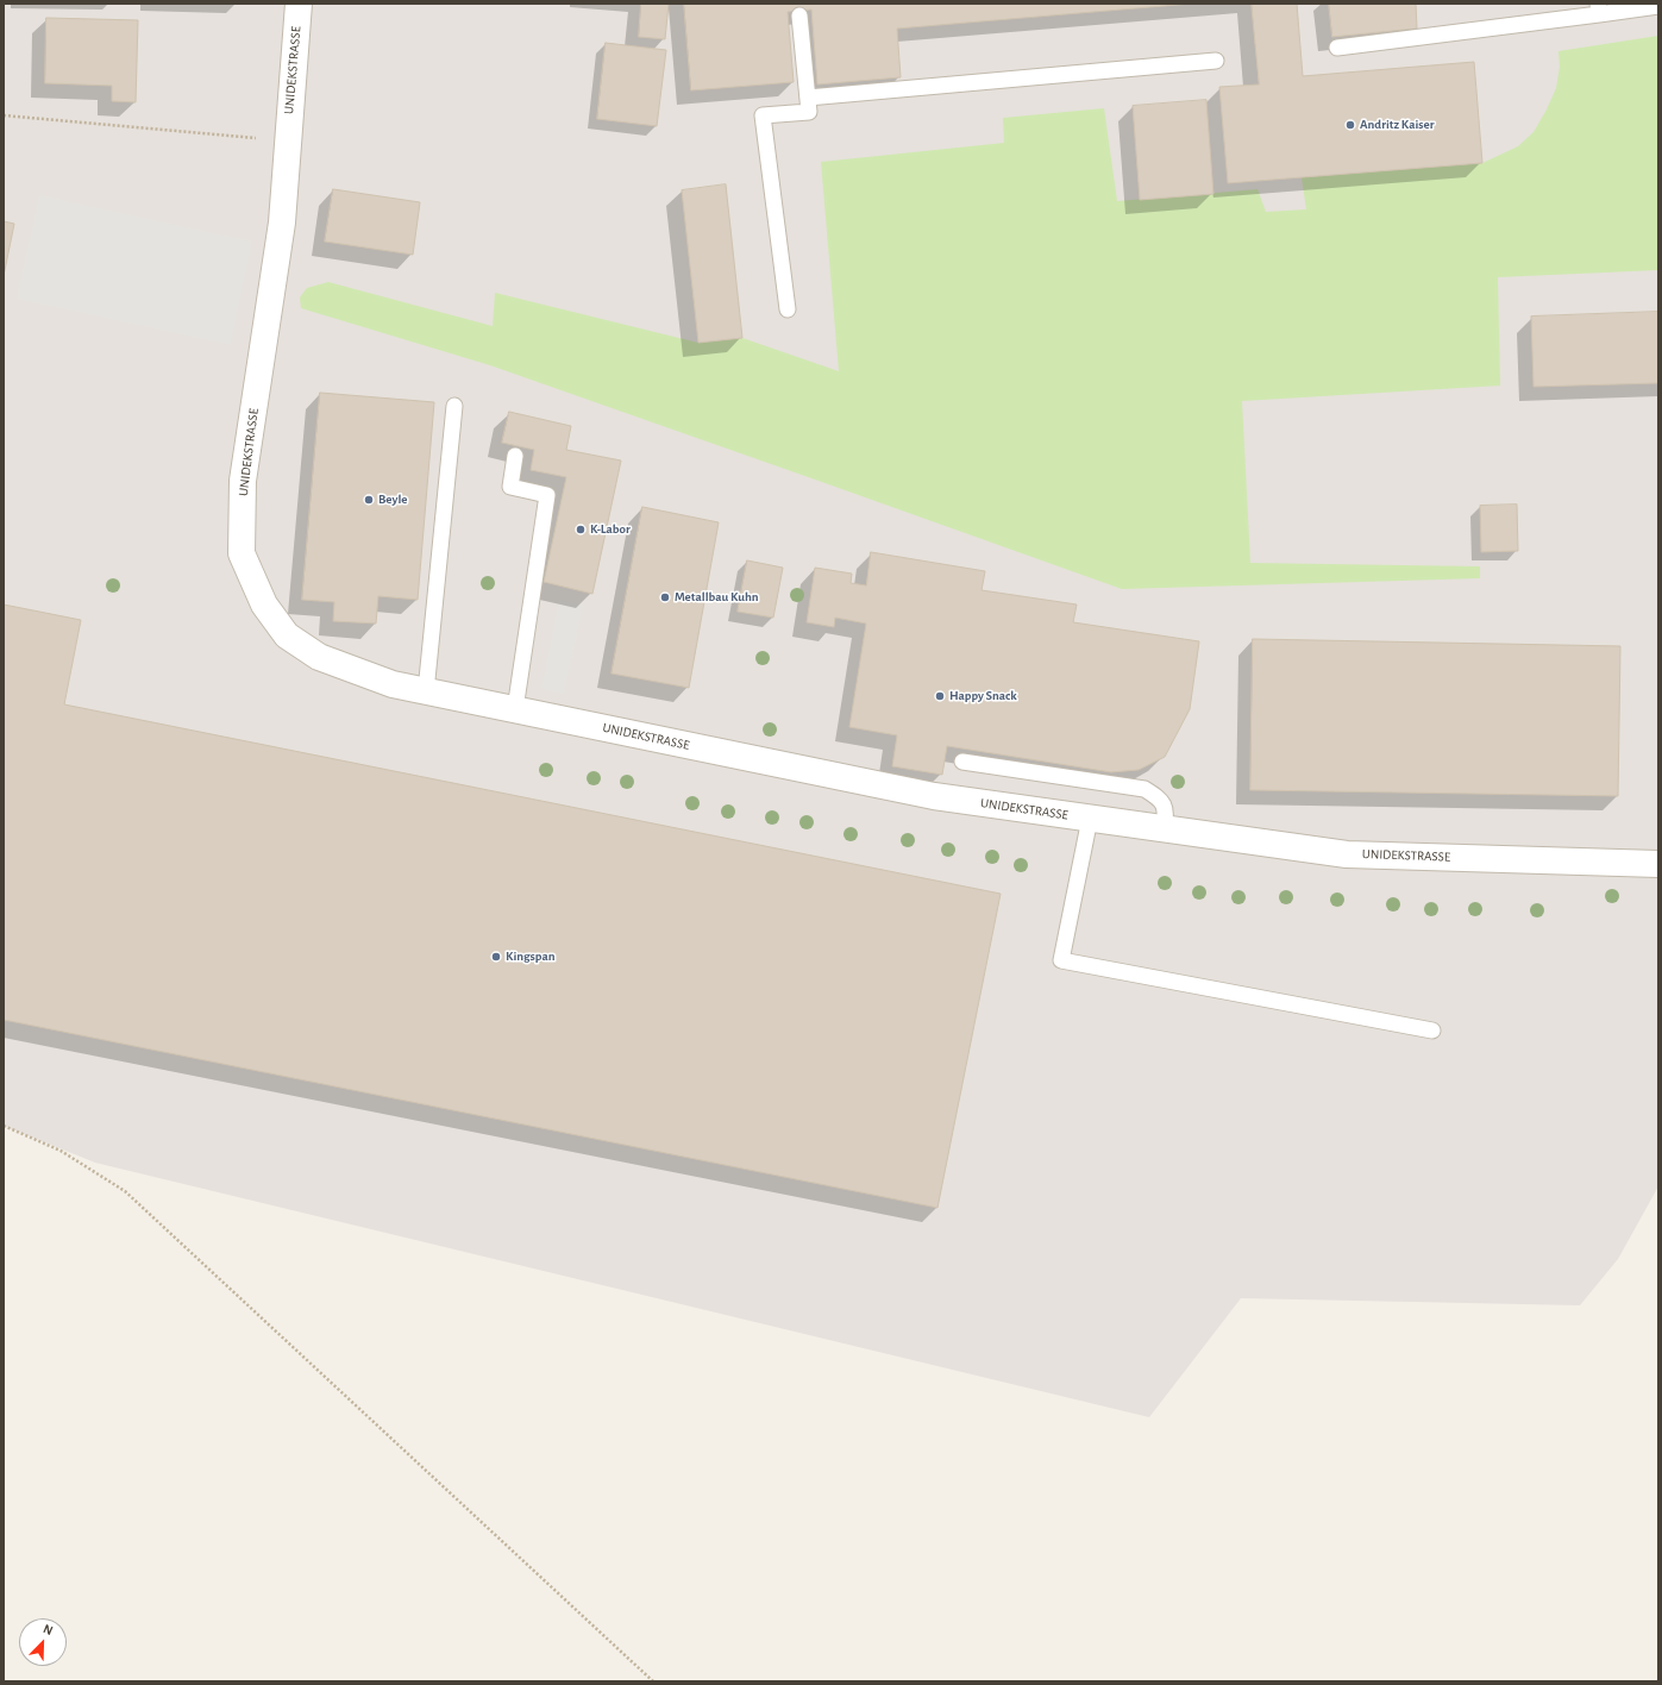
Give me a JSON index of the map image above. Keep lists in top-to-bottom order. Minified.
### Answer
{"streets":{"street":["UNIDEKSTRASSE"]},"places":["Andritz Kaiser","Beyle","K-Labor","Metallbau Kuhn","Happy Snack","Kingspan"],"north":"top right"}
